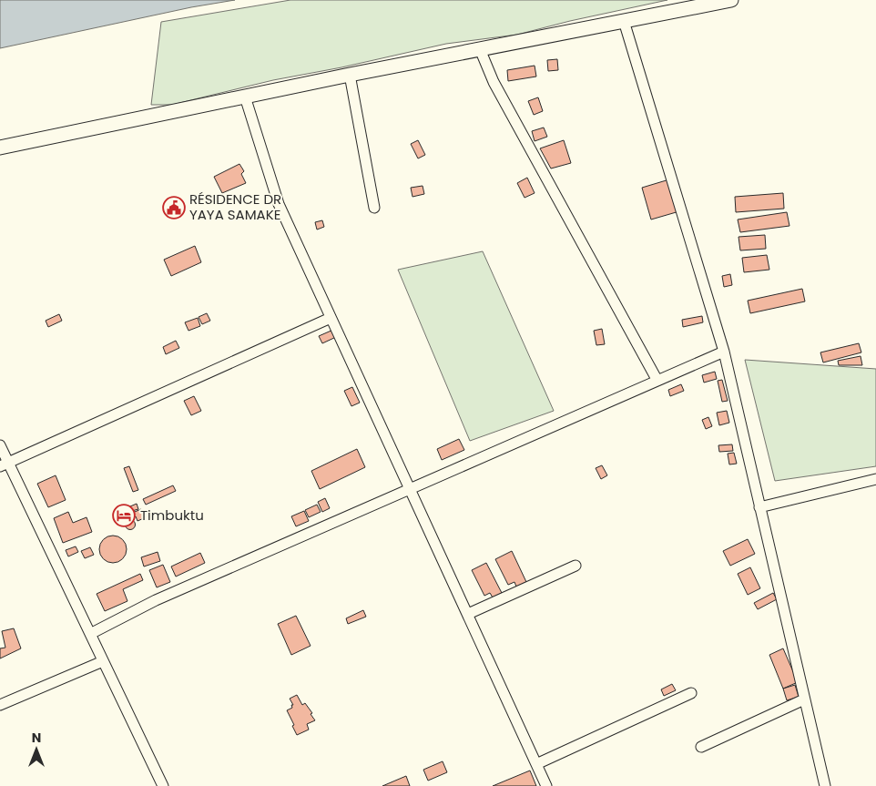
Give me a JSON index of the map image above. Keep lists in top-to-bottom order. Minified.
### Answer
{"places":{"public building":["RÉSIDENCE DR YAYA SAMAKE"],"hotel":["Timbuktu"]},"north":"top"}
